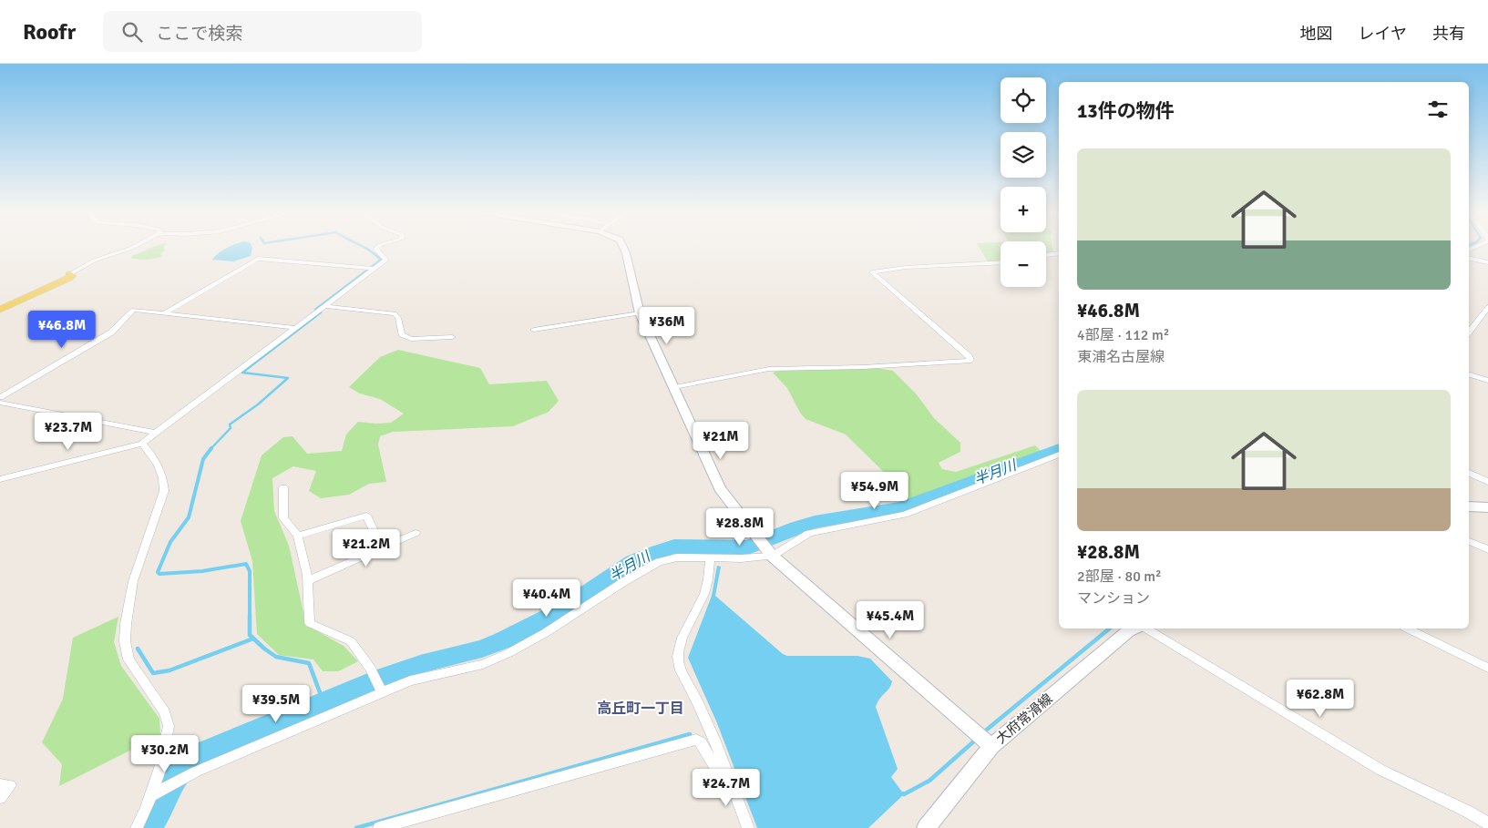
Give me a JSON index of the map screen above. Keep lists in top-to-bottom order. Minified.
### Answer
{"streets":{"street":["大府常滑線"]},"districts":["高丘町一丁目"],"water":["半月川"],"page":{"header":"Roofr","search":"ここで検索","nav":["地図","レイヤ","共有"],"map_buttons":["+","−"],"heading":"13件の物件","list":[{"name":"¥46.8M","note":"4部屋 · 112 m² · 東浦名古屋線"},{"name":"¥28.8M","note":"2部屋 · 80 m² · マンション"}],"price":["¥36M","¥46.8M","¥23.7M","¥21M","¥54.9M","¥28.8M","¥21.2M","¥40.4M","¥45.4M","¥62.8M","¥39.5M","¥30.2M","¥24.7M"]}}
